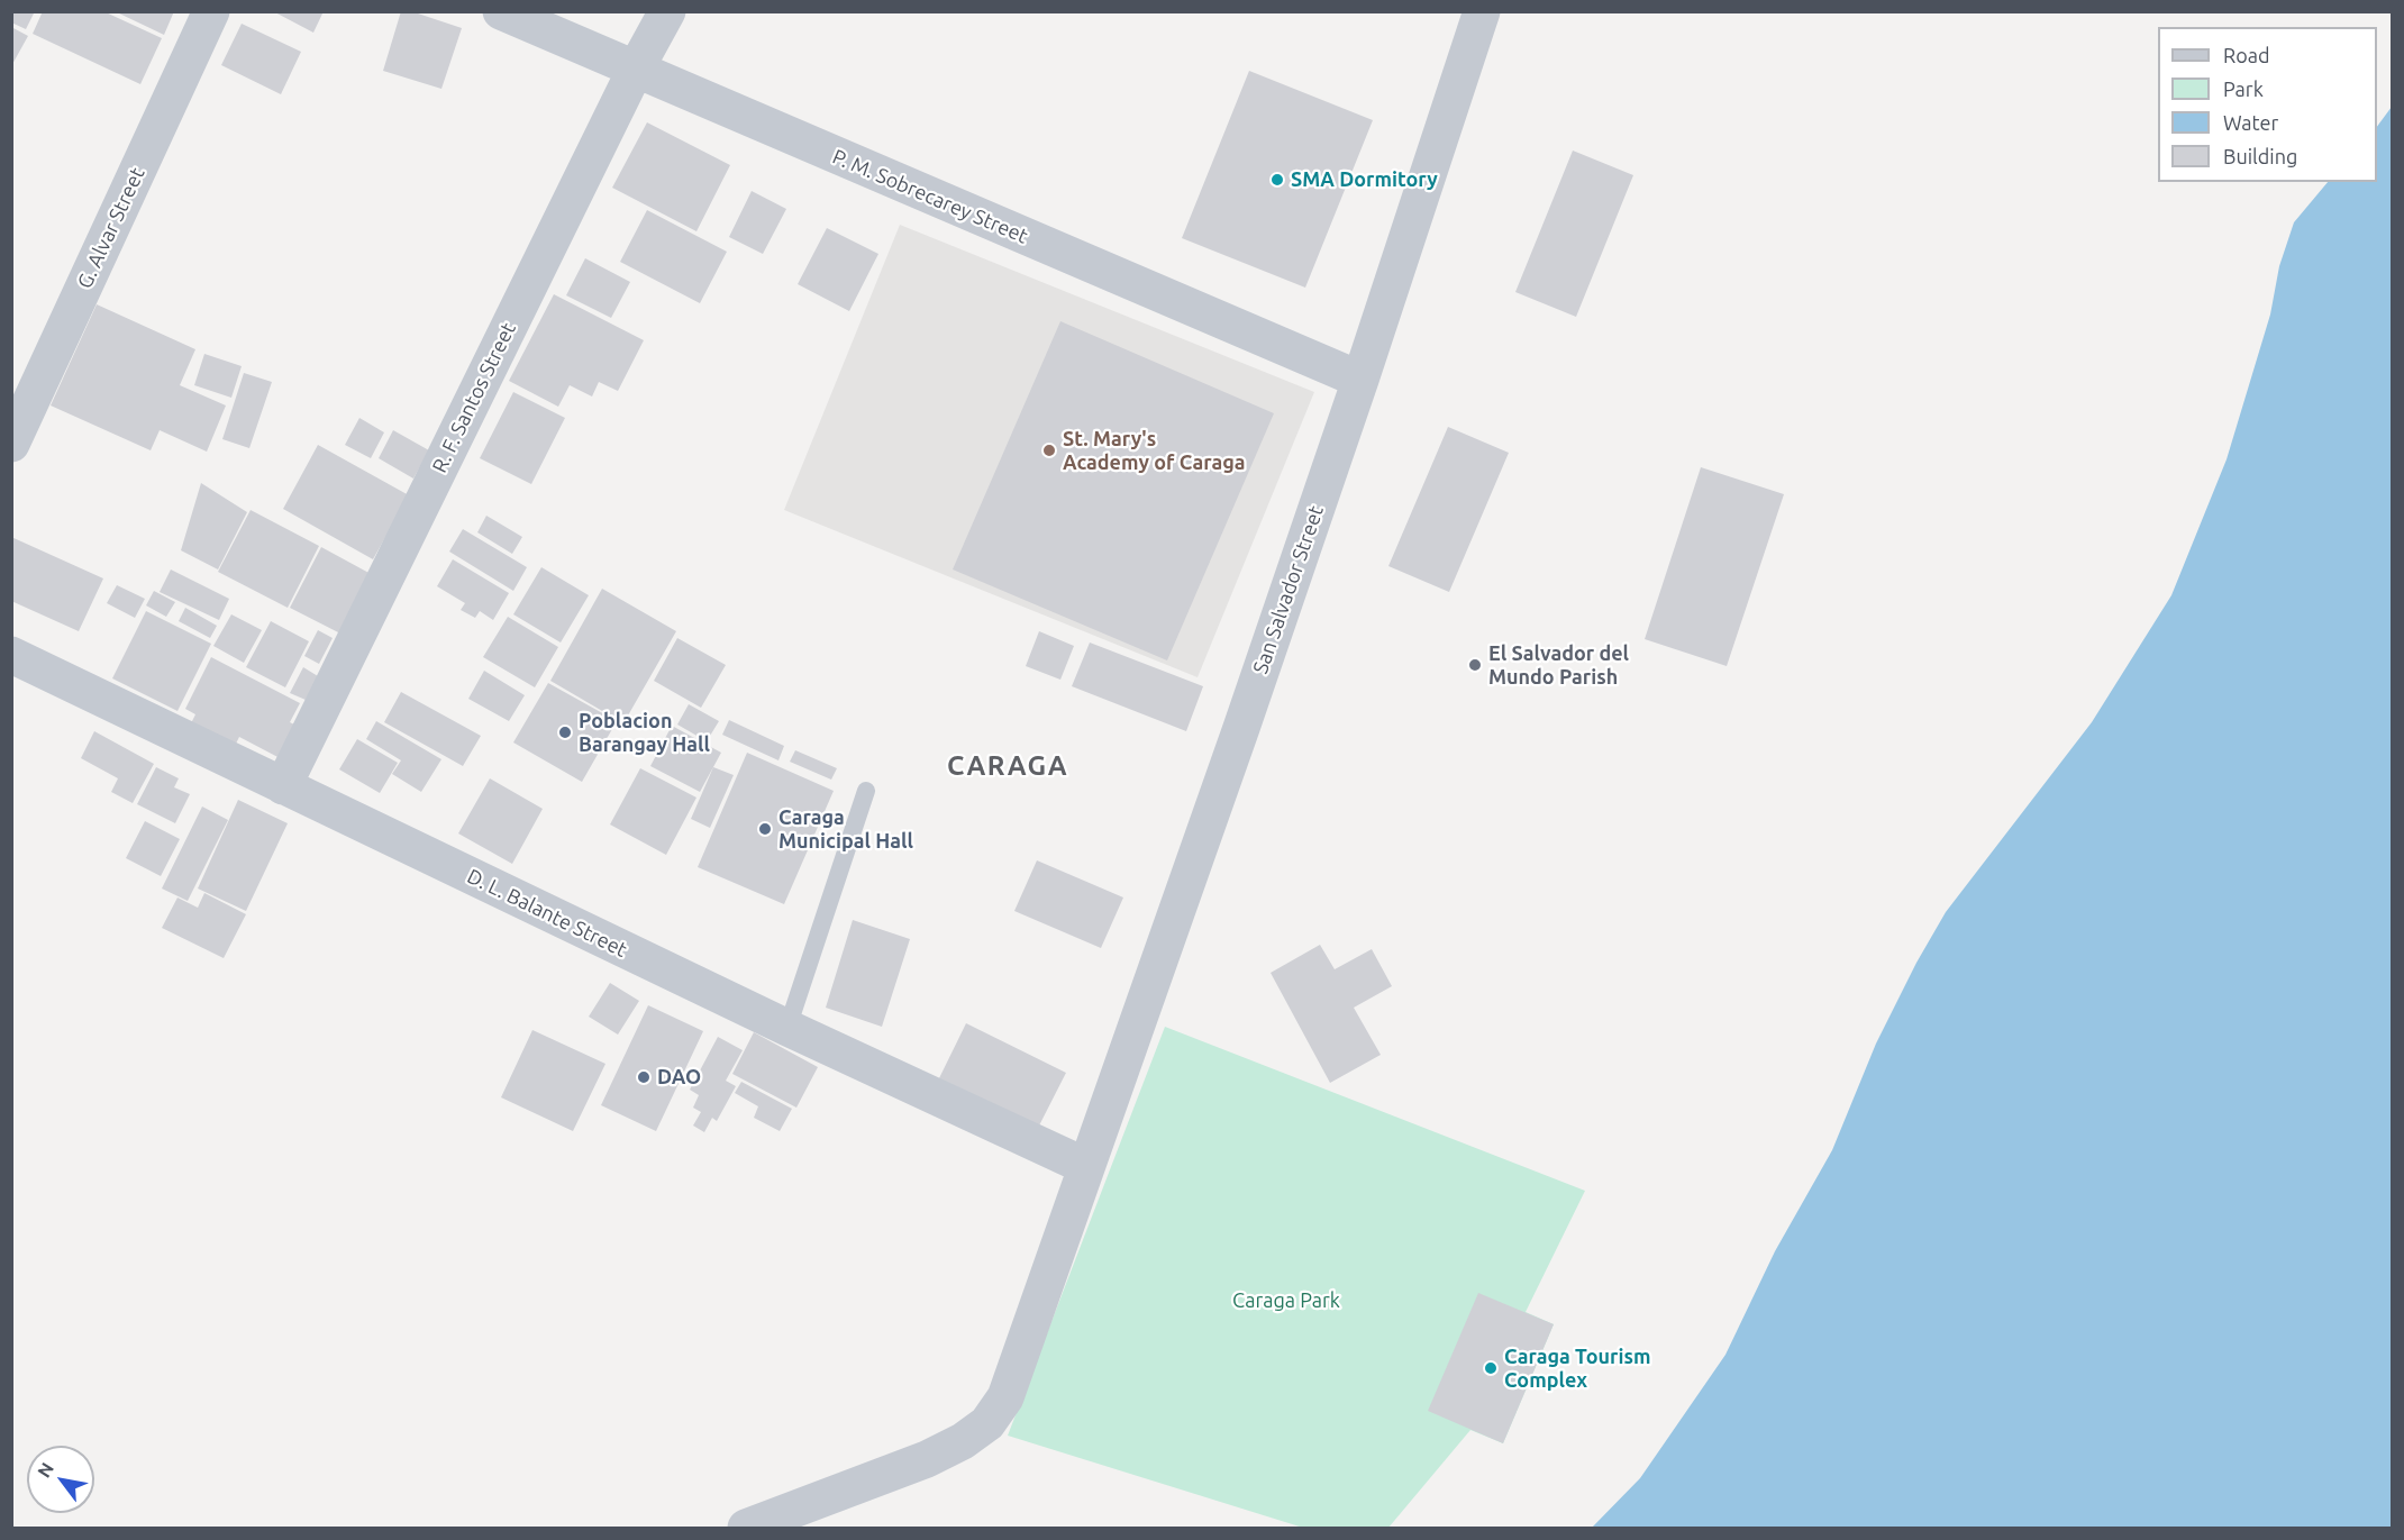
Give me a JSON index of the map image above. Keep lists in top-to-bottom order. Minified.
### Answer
{"streets":{"street":["P. M. Sobrecarey Street","G. Alvar Street","R. F. Santos Street","San Salvador Street","D. L. Balante Street"]},"crossings":[["P. M. Sobrecarey Street","R. F. Santos Street"],["P. M. Sobrecarey Street","San Salvador Street"],["R. F. Santos Street","D. L. Balante Street"],["San Salvador Street","D. L. Balante Street"]],"districts":["CARAGA"],"parks":["Caraga Park"],"places":["SMA Dormitory","St. Mary's Academy of Caraga","El Salvador del Mundo Parish","Poblacion Barangay Hall","Caraga Municipal Hall","DAO","Caraga Tourism Complex"],"legend":["Road","Park","Water","Building"],"north":"top left"}
